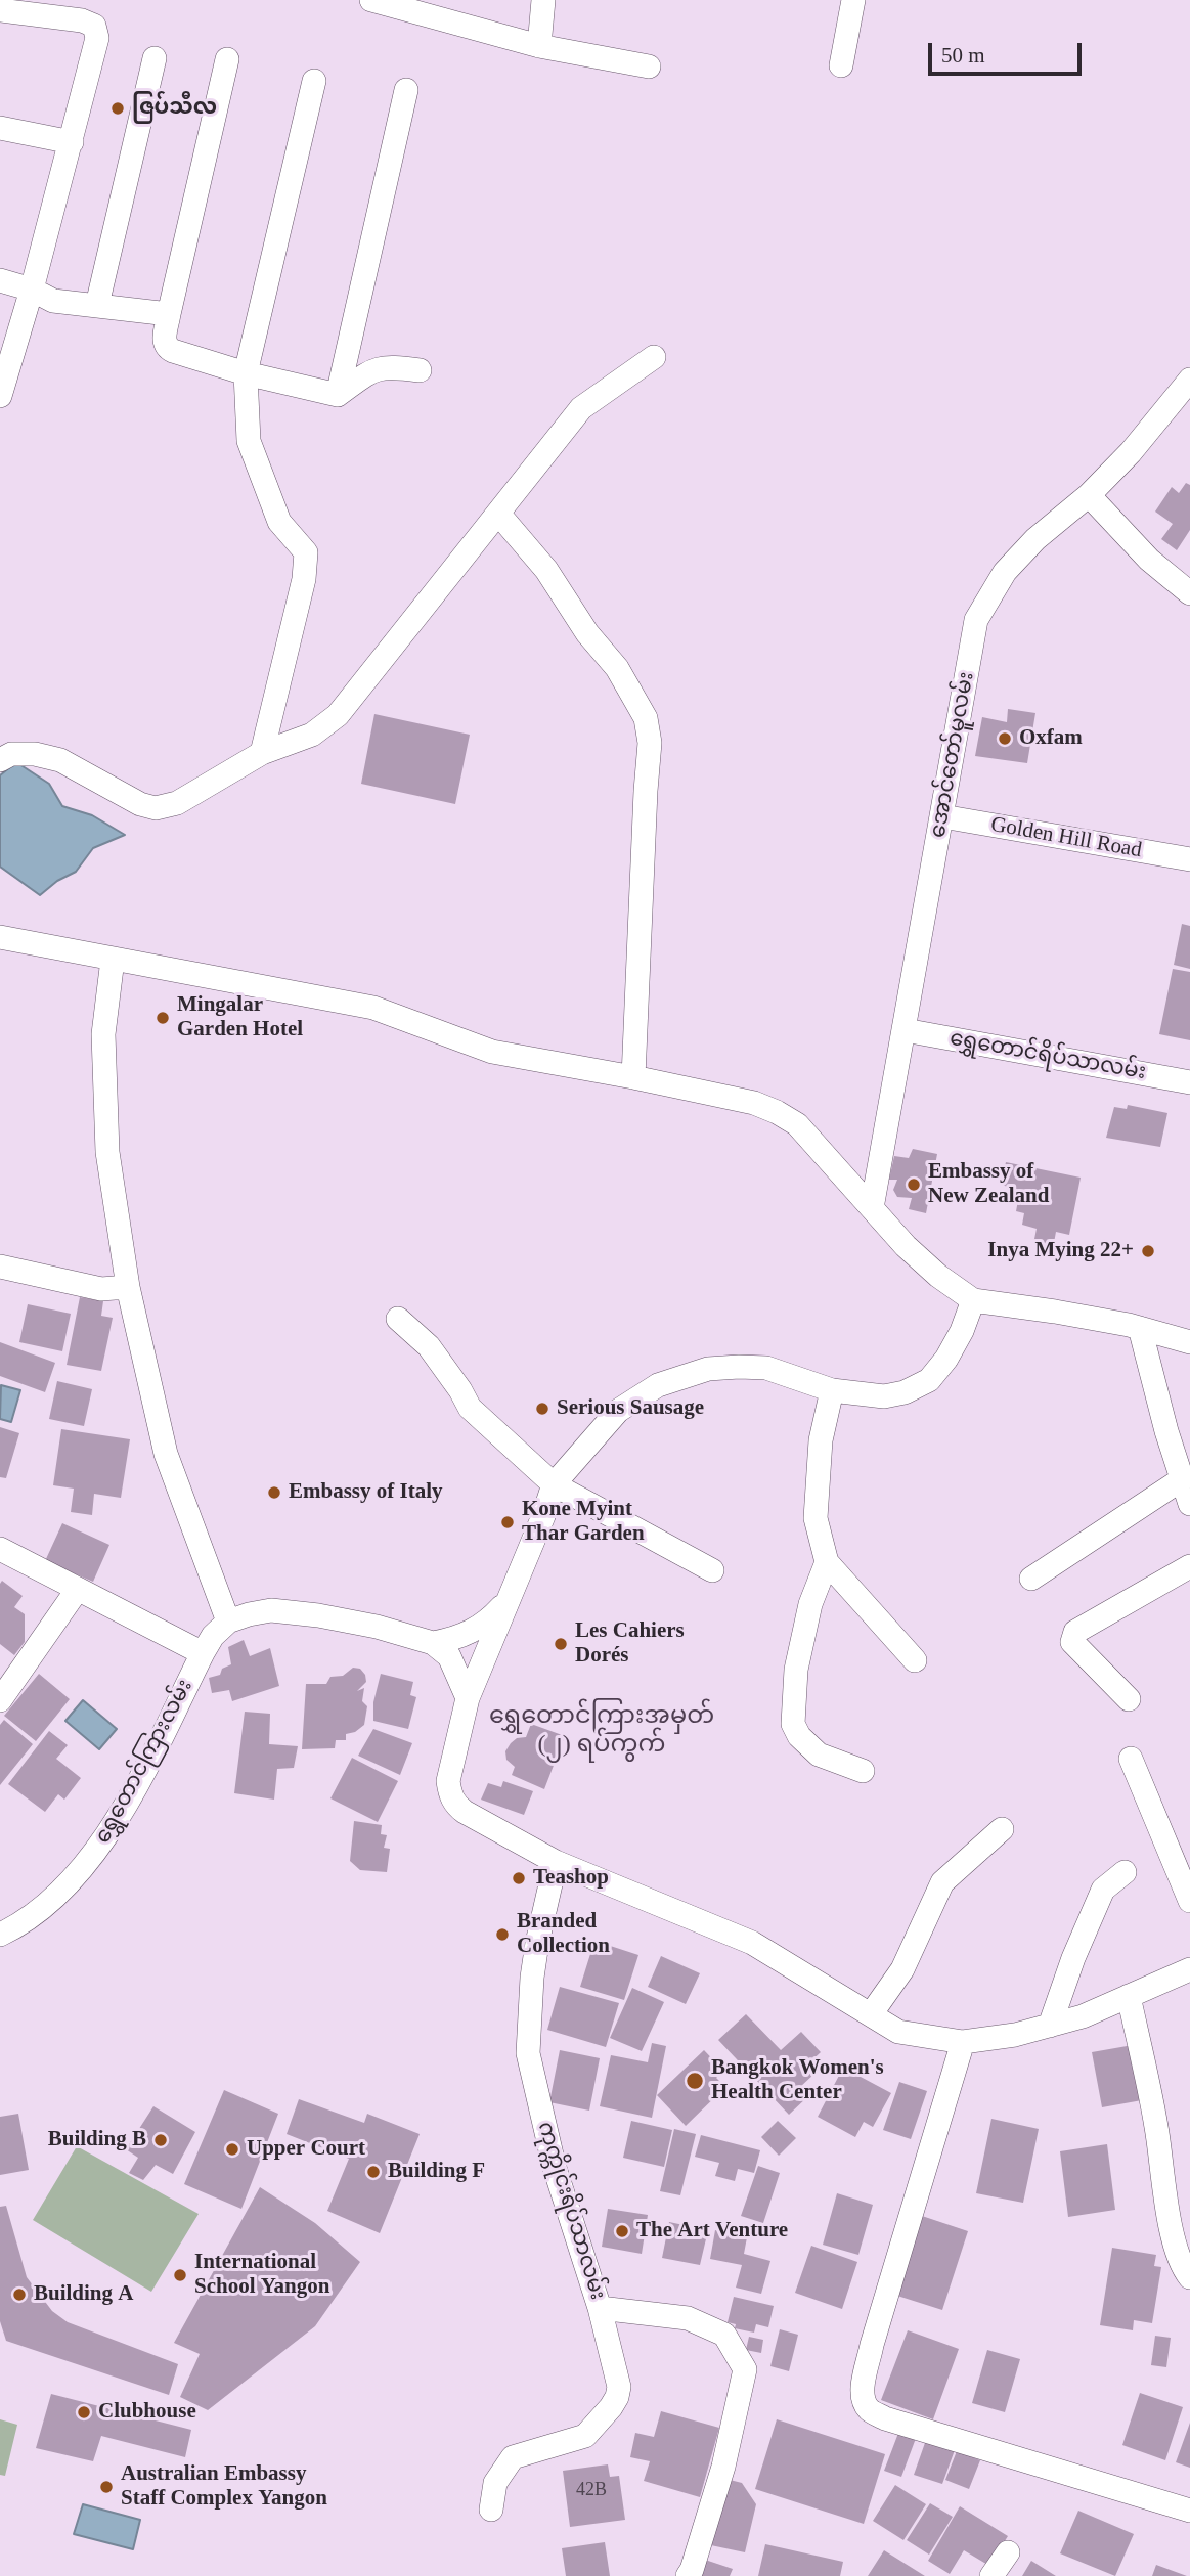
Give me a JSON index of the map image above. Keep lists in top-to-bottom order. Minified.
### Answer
{"streets":{"street":["အောင်တော်မူလမ်း","Golden Hill Road","ရွှေတောင်ရိပ်သာလမ်း","ရွှေတောင်ကြားလမ်း","ကုက္ကိုင်းရိပ်သာလမ်း"]},"crossings":[["အောင်တော်မူလမ်း","Golden Hill Road"],["အောင်တော်မူလမ်း","ရွှေတောင်ရိပ်သာလမ်း"]],"districts":["ရွှေတောင်ကြားအမှတ် (၂) ရပ်ကွက်"],"places":["ဇြပ်သီလ","Oxfam","Mingalar Garden Hotel","Embassy of New Zealand","Inya Mying 22+","Serious Sausage","Embassy of Italy","Kone Myint Thar Garden","Les Cahiers Dorés","Teashop","Branded Collection","Bangkok Women's Health Center","Building B","Upper Court","Building F","The Art Venture","International School Yangon","Building A","Clubhouse","Australian Embassy Staff Complex Yangon"],"house_numbers":["42B"],"scale_bar":"50 m"}
